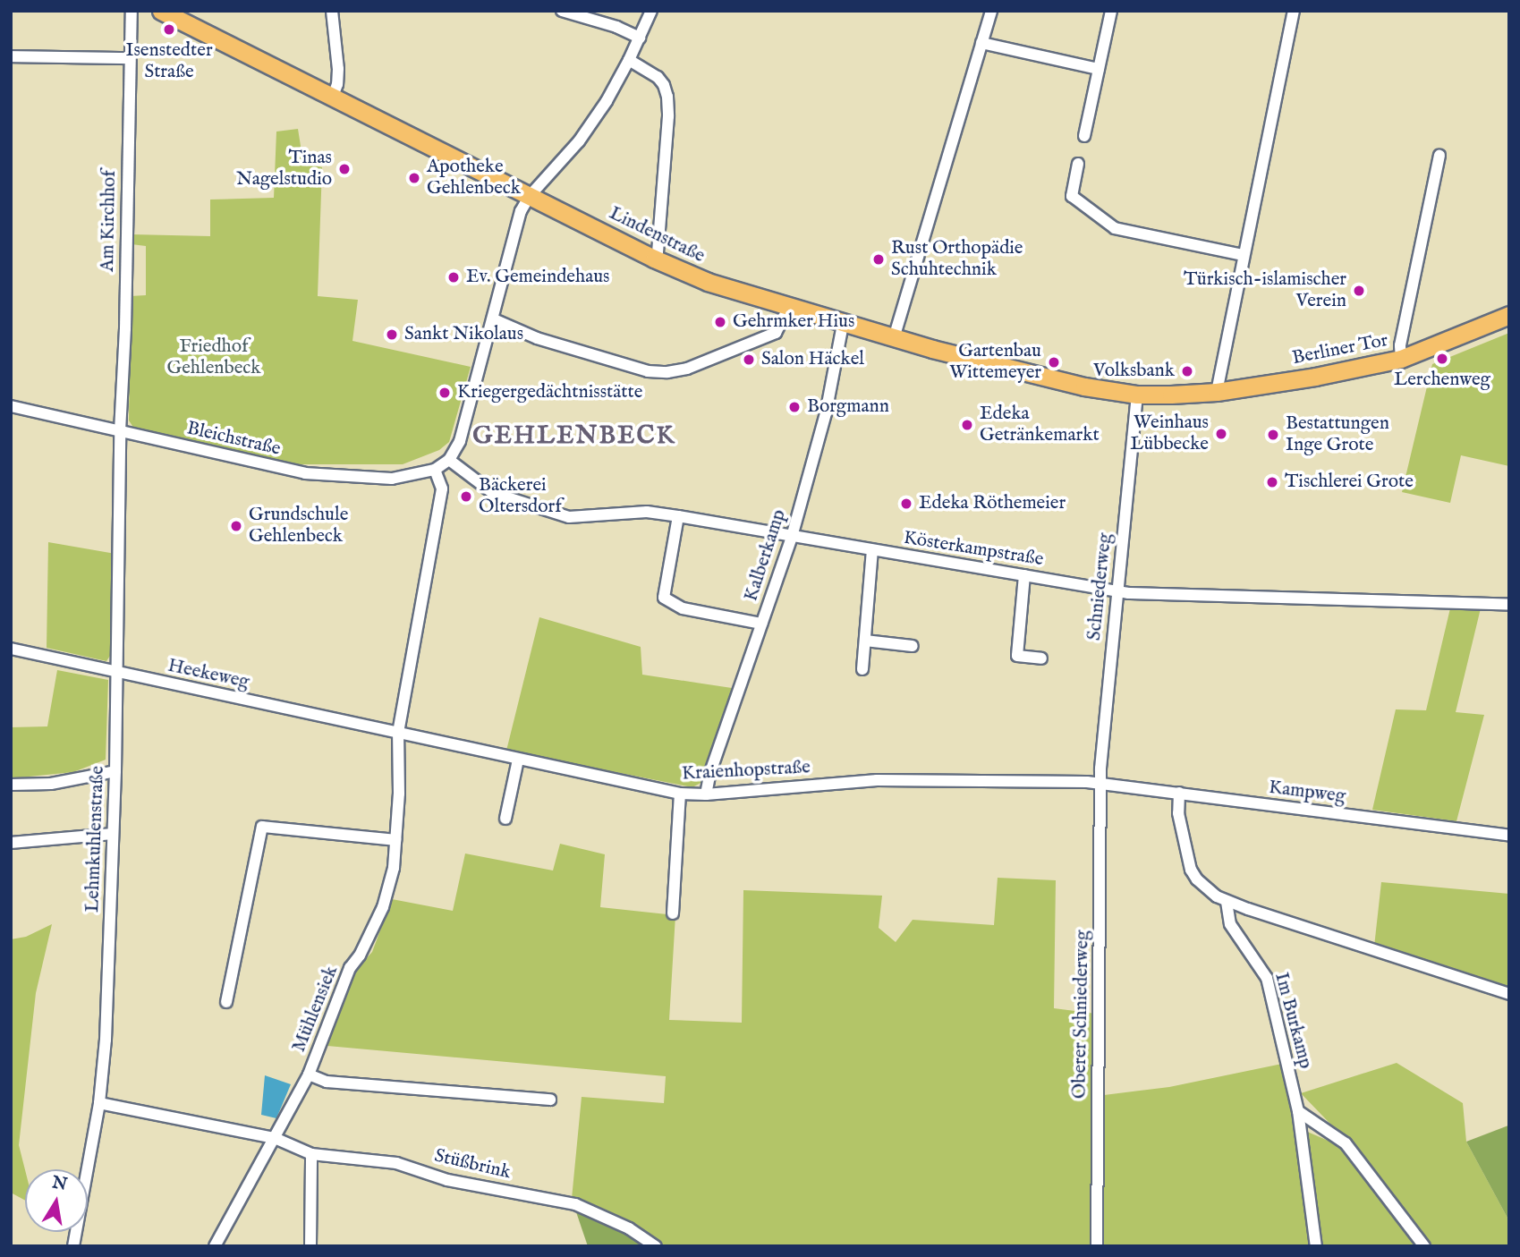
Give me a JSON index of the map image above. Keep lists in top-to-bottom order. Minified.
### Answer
{"streets":{"main road":["Lindenstraße","Berliner Tor"],"street":["Am Kirchhof","Bleichstraße","Kösterkampstraße","Kalberkamp","Schniederweg","Heekeweg","Kraienhopstraße","Kampweg","Lehmkuhlenstraße","Mühlensiek","Oberer Schniederweg","Im Burkamp","Stüßbrink"]},"crossings":[["Am Kirchhof","Bleichstraße"],["Am Kirchhof","Lehmkuhlenstraße"],["Lindenstraße","Berliner Tor"],["Lindenstraße","Kalberkamp"],["Lindenstraße","Schniederweg"],["Bleichstraße","Kösterkampstraße"],["Bleichstraße","Lehmkuhlenstraße"],["Bleichstraße","Mühlensiek"],["Kösterkampstraße","Kalberkamp"],["Kösterkampstraße","Schniederweg"],["Kalberkamp","Kraienhopstraße"],["Schniederweg","Kraienhopstraße"],["Schniederweg","Kampweg"],["Schniederweg","Oberer Schniederweg"],["Heekeweg","Kraienhopstraße"],["Heekeweg","Lehmkuhlenstraße"],["Heekeweg","Mühlensiek"],["Kraienhopstraße","Kampweg"],["Kraienhopstraße","Mühlensiek"],["Kraienhopstraße","Oberer Schniederweg"],["Kampweg","Oberer Schniederweg"],["Lehmkuhlenstraße","Stüßbrink"],["Mühlensiek","Stüßbrink"]],"districts":["GEHLENBECK"],"parks":["Friedhof Gehlenbeck"],"places":["Isenstedter Straße","Tinas Nagelstudio","Apotheke Gehlenbeck","Rust Orthopädie Schuhtechnik","Ev. Gemeindehaus","Türkisch-islamischer Verein","Gehrmker Hius","Sankt Nikolaus","Lerchenweg","Salon Häckel","Gartenbau Wittemeyer","Volksbank","Kriegergedächtnisstätte","Borgmann","Edeka Getränkemarkt","Weinhaus Lübbecke","Bestattungen Inge Grote","Tischlerei Grote","Bäckerei Oltersdorf","Edeka Röthemeier","Grundschule Gehlenbeck"],"north":"top"}
